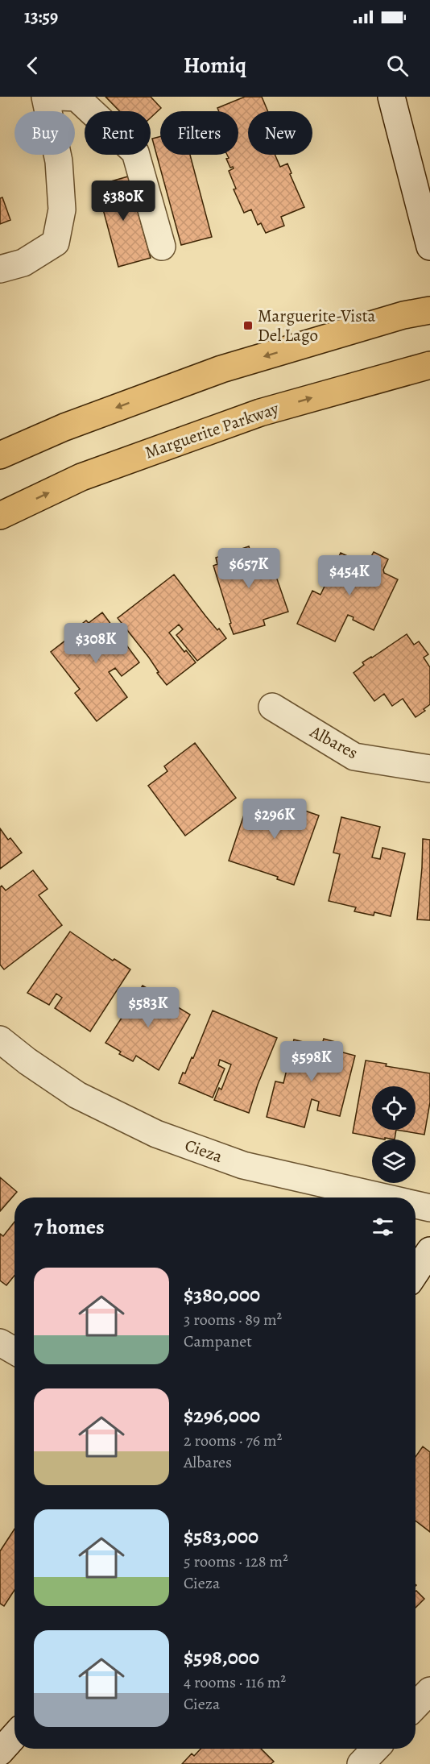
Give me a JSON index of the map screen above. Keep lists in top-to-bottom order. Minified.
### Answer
{"streets":{"main road":["Marguerite Parkway"],"street":["Albares","Cieza"]},"places":{"transit":["Marguerite-Vista Del Lago"]},"page":{"status":"13:59","header":"Homiq","chip":["Buy","Rent","Filters","New"],"price":["$380K","$657K","$454K","$308K","$296K","$583K","$598K"],"heading":"7 homes","list":[{"name":"$380,000","note":"3 rooms · 89 m² · Campanet"},{"name":"$296,000","note":"2 rooms · 76 m² · Albares"},{"name":"$583,000","note":"5 rooms · 128 m² · Cieza"},{"name":"$598,000","note":"4 rooms · 116 m² · Cieza"}]}}
